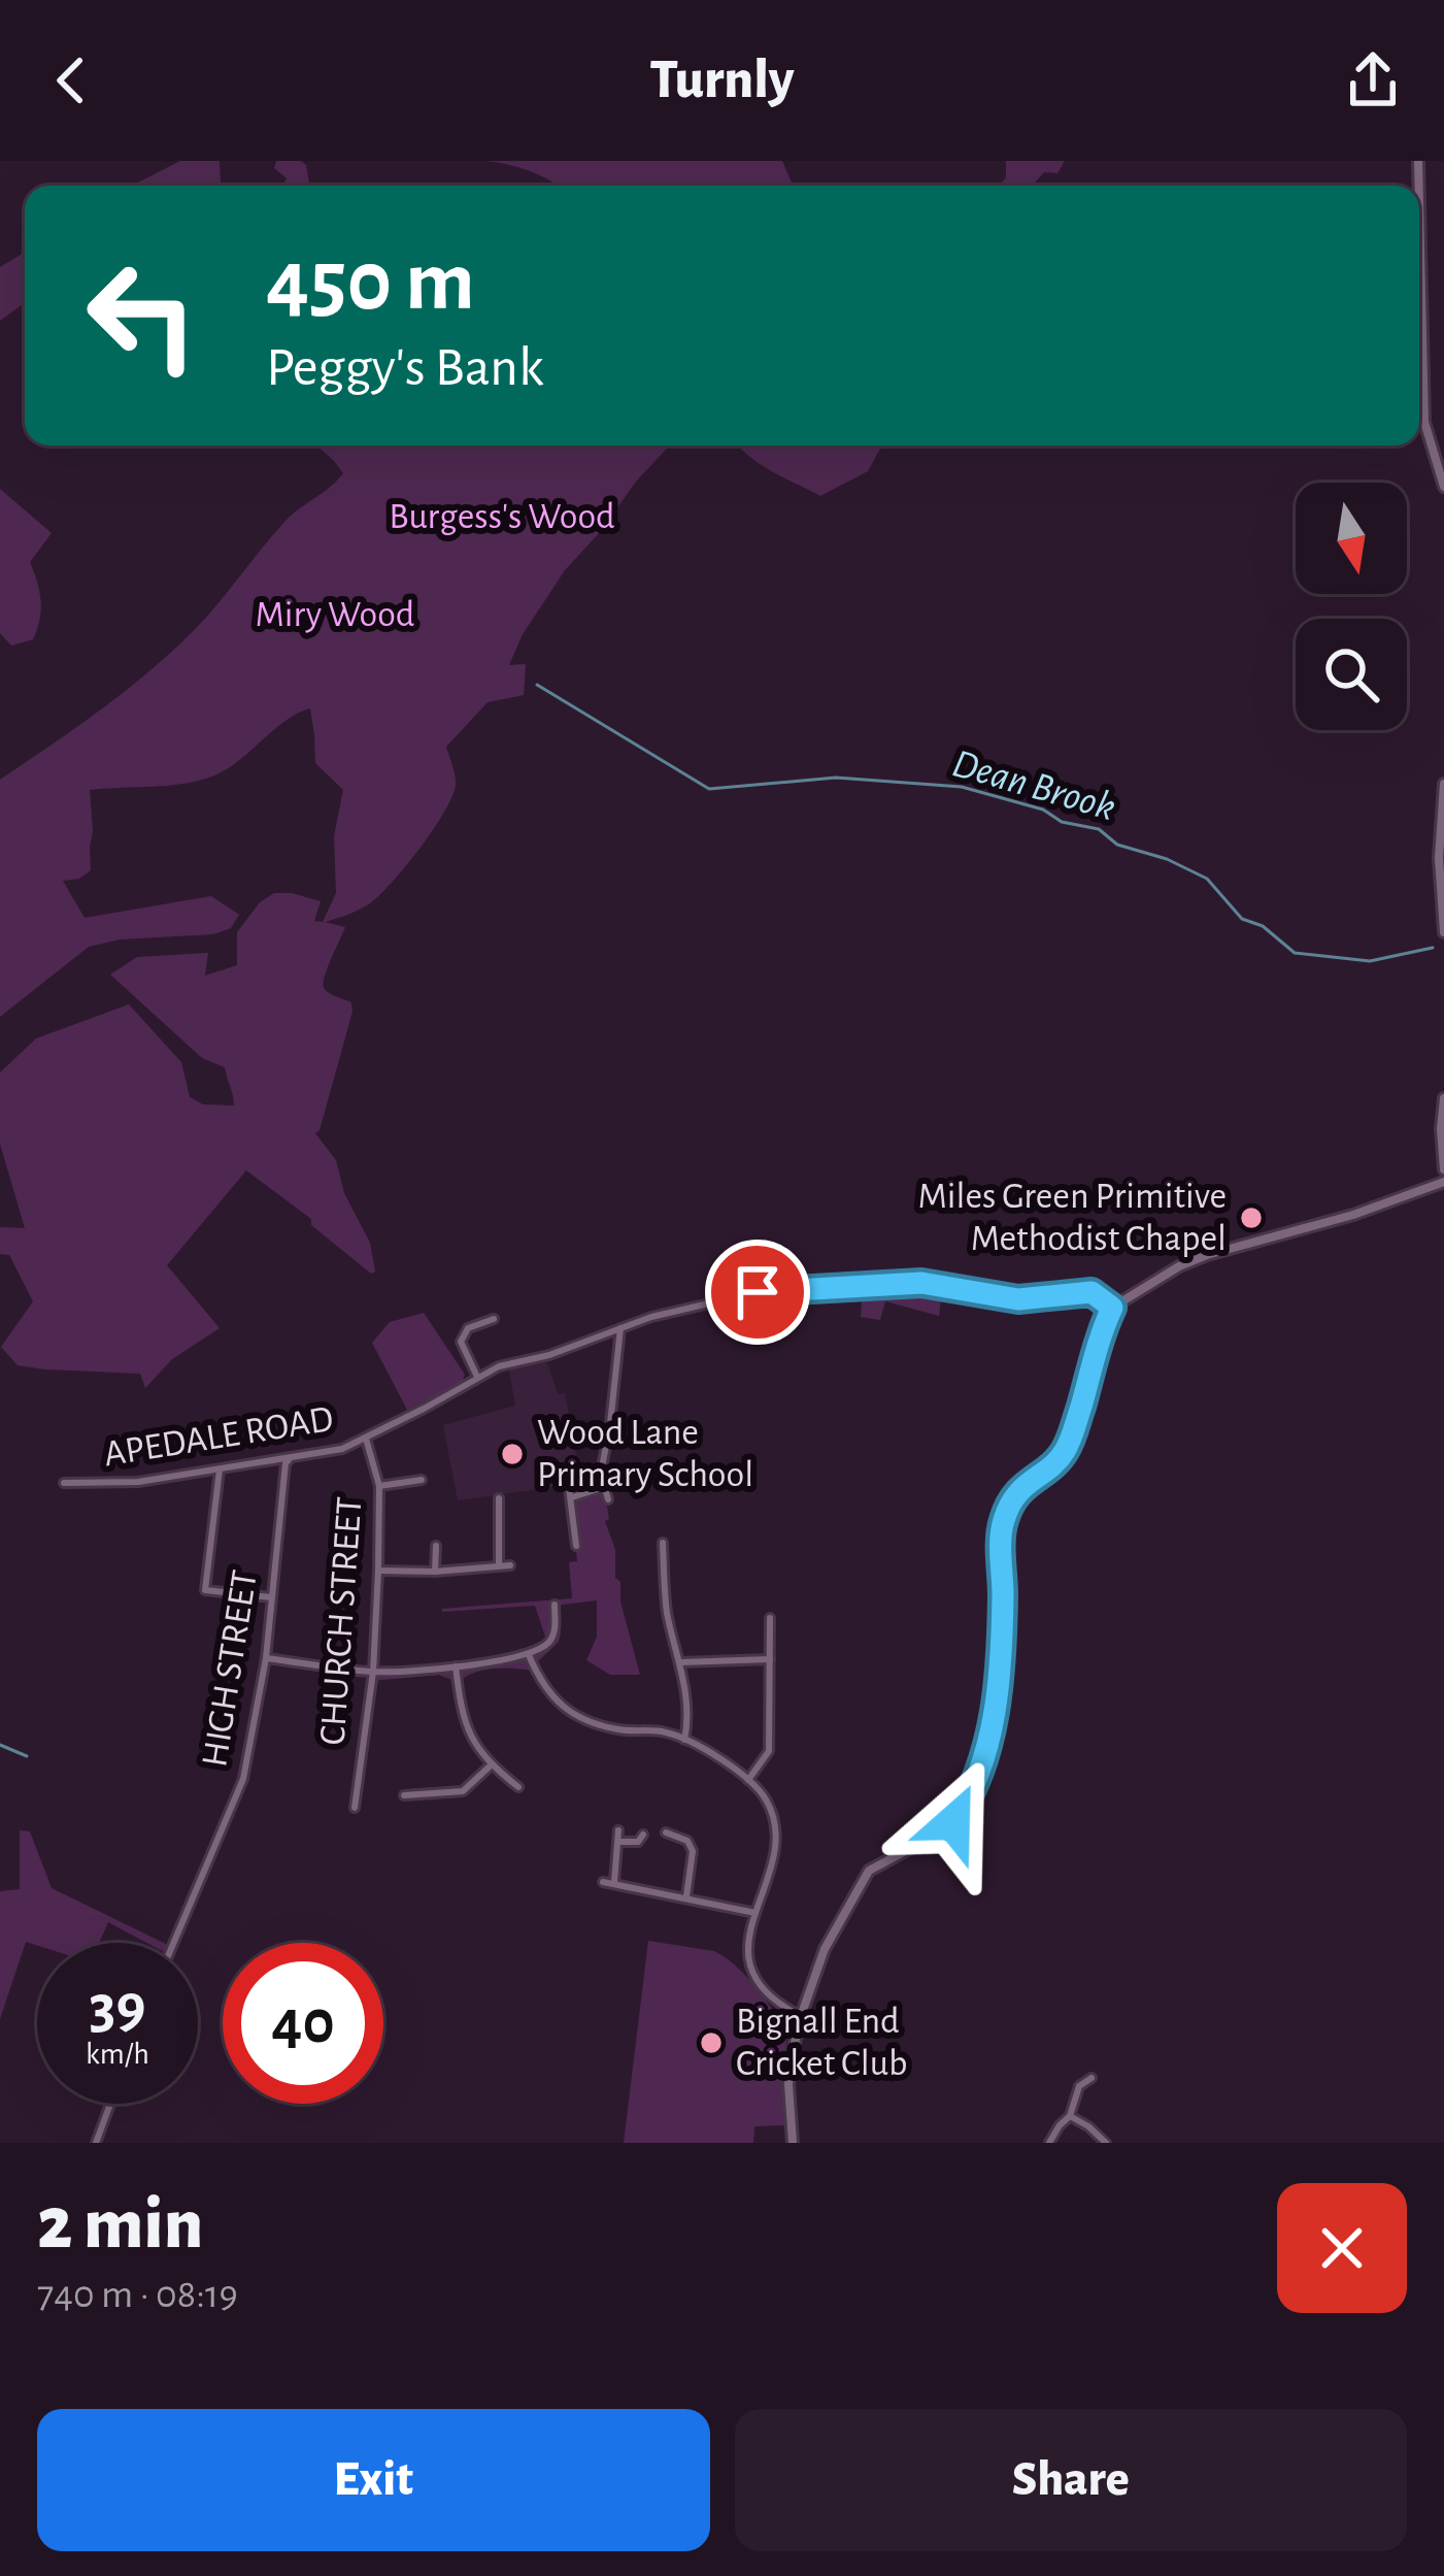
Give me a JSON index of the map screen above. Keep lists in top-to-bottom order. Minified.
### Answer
{"streets":{"street":["APEDALE ROAD","CHURCH STREET","HIGH STREET"]},"crossings":[["APEDALE ROAD","CHURCH STREET"],["APEDALE ROAD","HIGH STREET"]],"water":["Dean Brook"],"parks":["Burgess's Wood","Miry Wood"],"places":["Miles Green Primitive Methodist Chapel","Wood Lane Primary School","Bignall End Cricket Club"],"north":"bottom","page":{"header":"Turnly","turn":["450 m","Peggy's Bank"],"speed":"39 km/h","limit":"40","heading":["2 min","740 m · 08:19"],"buttons":["Exit","Share"]}}
